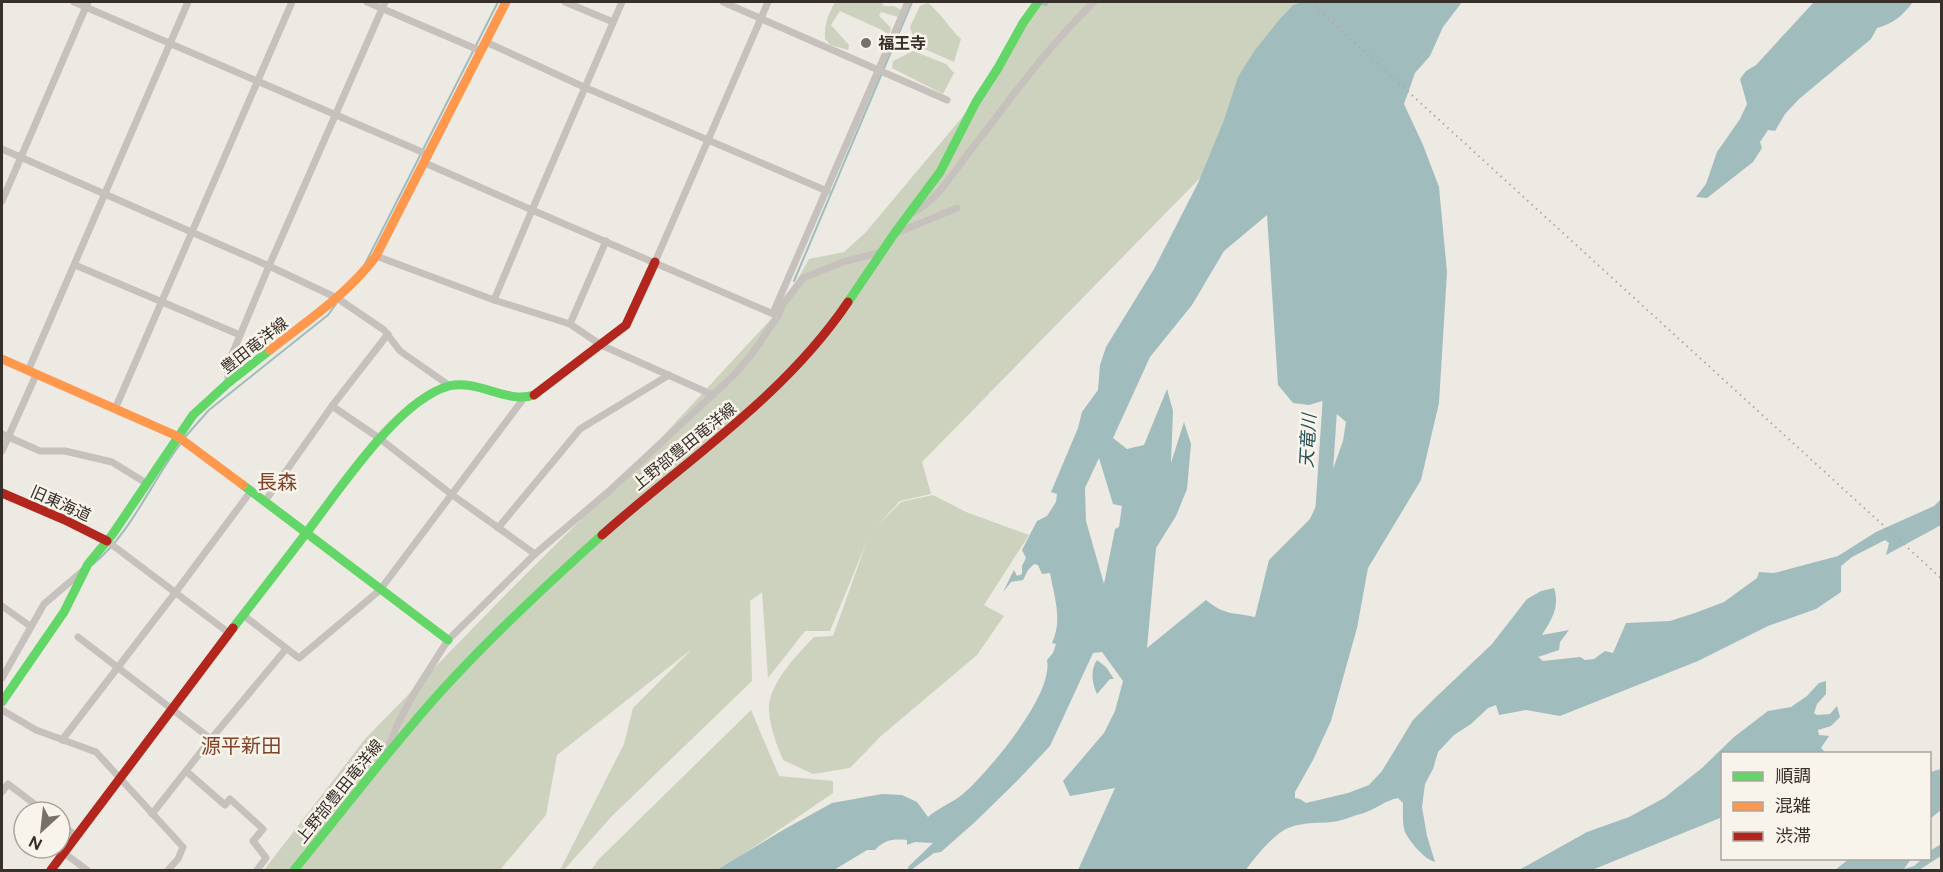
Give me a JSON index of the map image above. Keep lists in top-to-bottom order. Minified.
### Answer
{"streets":{"main road":["豊田竜洋線","上野部豊田竜洋線","旧東海道"]},"crossings":[["豊田竜洋線","旧東海道"]],"districts":["長森","源平新田"],"water":["天竜川"],"places":["福王寺"],"legend":["順調","混雑","渋滞"],"north":"bottom left"}
